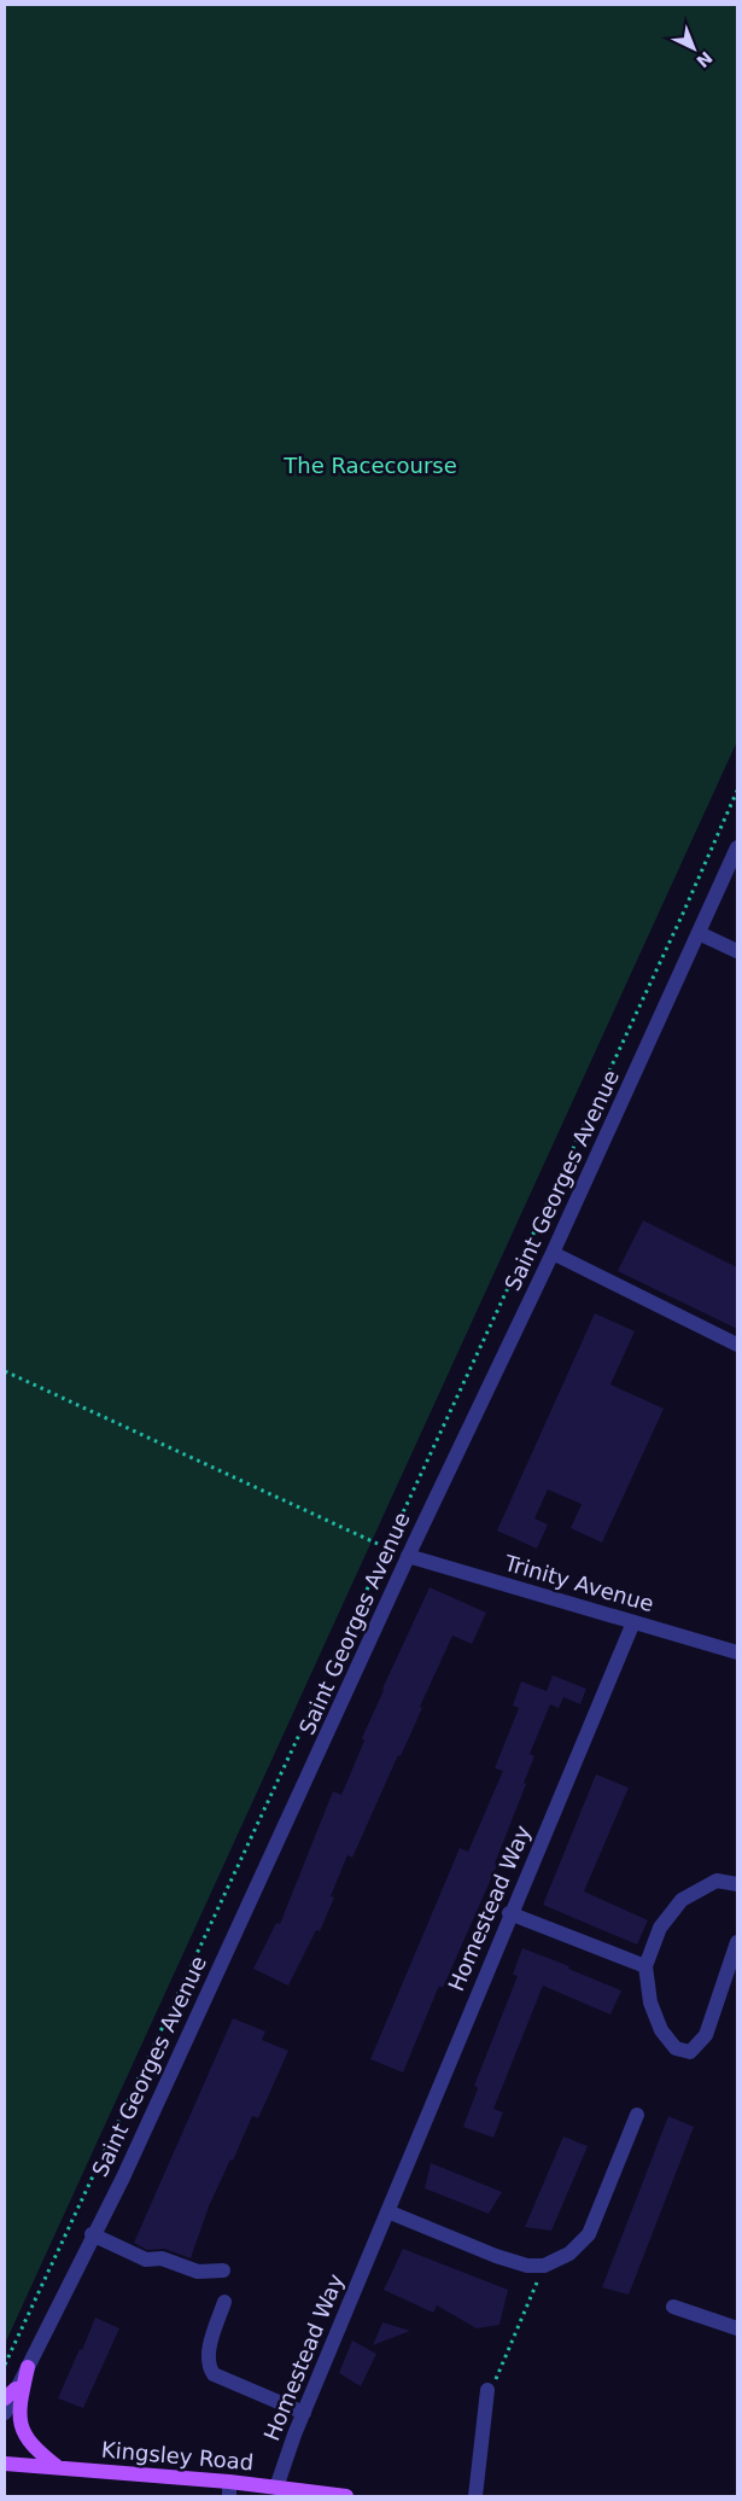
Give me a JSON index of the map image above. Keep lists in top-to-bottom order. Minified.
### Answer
{"streets":{"main road":["Kingsley Road"],"street":["Saint Georges Avenue","Trinity Avenue","Homestead Way"]},"crossings":[["Saint Georges Avenue","Trinity Avenue"],["Trinity Avenue","Homestead Way"],["Homestead Way","Kingsley Road"]],"parks":["The Racecourse"],"north":"bottom right"}
